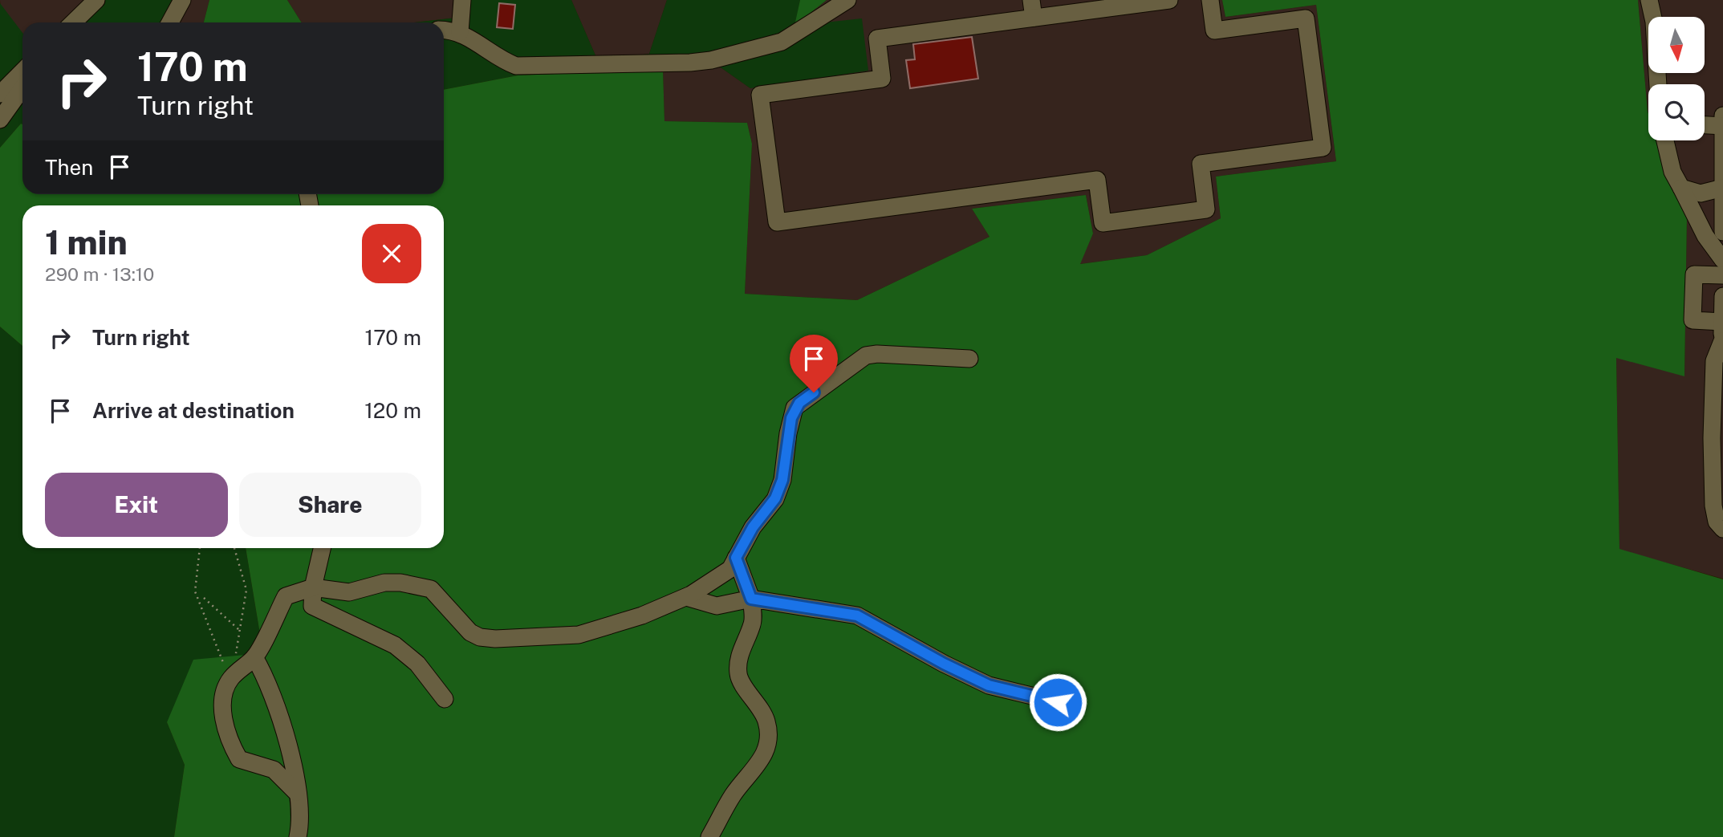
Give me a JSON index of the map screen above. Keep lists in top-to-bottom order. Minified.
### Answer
{"north":"bottom","page":{"turn":["170 m","Turn right"],"then":"Then","heading":["1 min","290 m · 13:10"],"list":[{"name":"Turn right","value":"170 m"},{"name":"Arrive at destination","value":"120 m"}],"buttons":["Exit","Share"]}}
